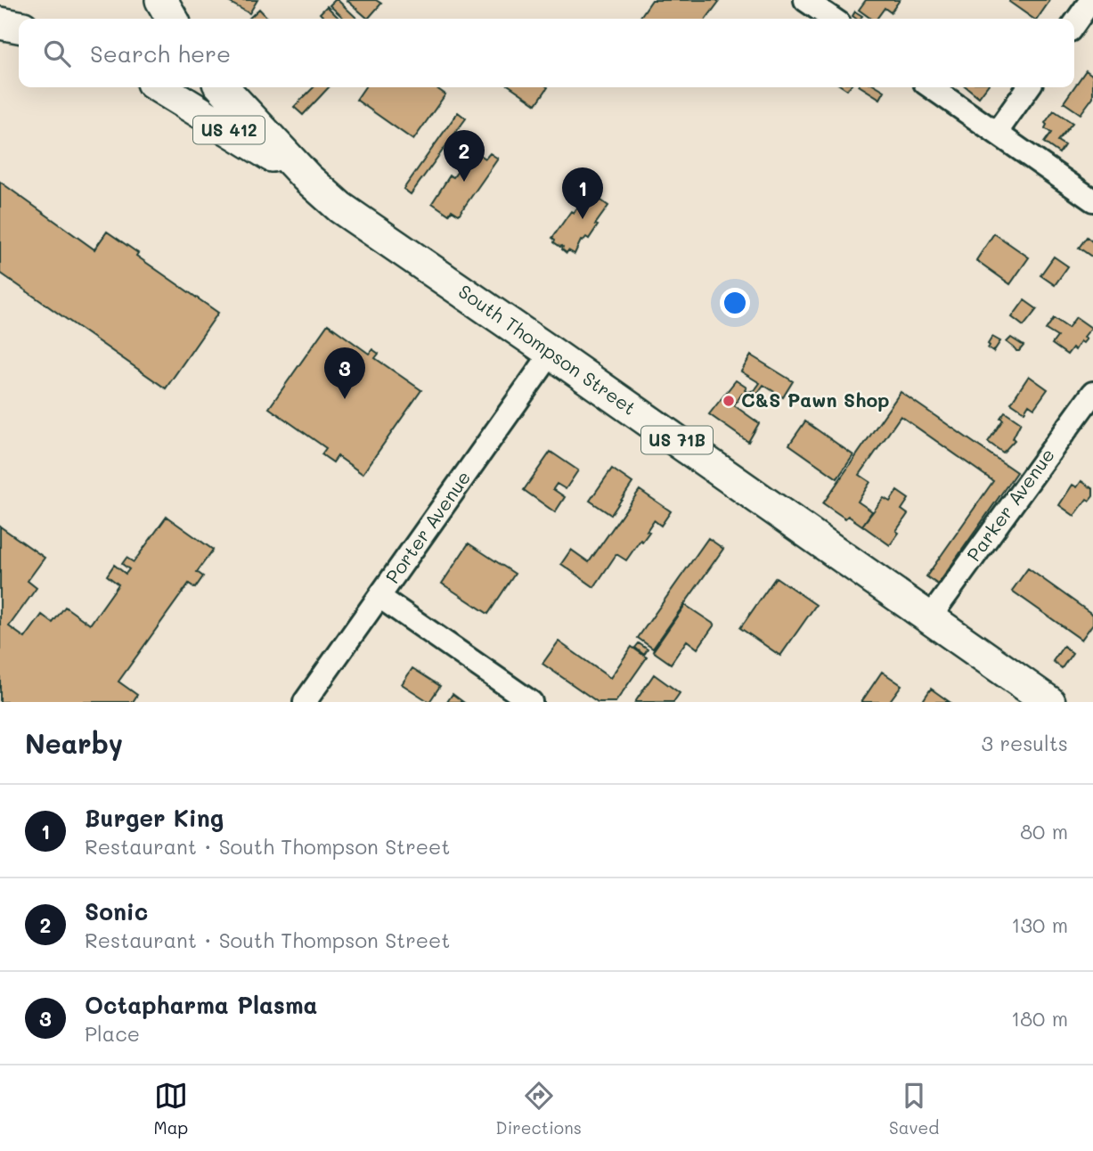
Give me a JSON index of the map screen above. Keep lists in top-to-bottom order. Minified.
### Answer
{"streets":{"highway":["US 412","South Thompson Street","US 71B"],"street":["Parker Avenue","Porter Avenue"]},"crossings":[["US 412","South Thompson Street"],["South Thompson Street","Parker Avenue"],["South Thompson Street","Porter Avenue"]],"places":["C&S Pawn Shop"],"page":{"search":"Search here","pins":["2","1","3"],"heading":["Nearby","3 results"],"list":[{"mark":"1","name":"Burger King","note":"Restaurant · South Thompson Street","value":"80 m"},{"mark":"2","name":"Sonic","note":"Restaurant · South Thompson Street","value":"130 m"},{"mark":"3","name":"Octapharma Plasma","note":"Place","value":"180 m"}],"nav":["Map","Directions","Saved"]}}
